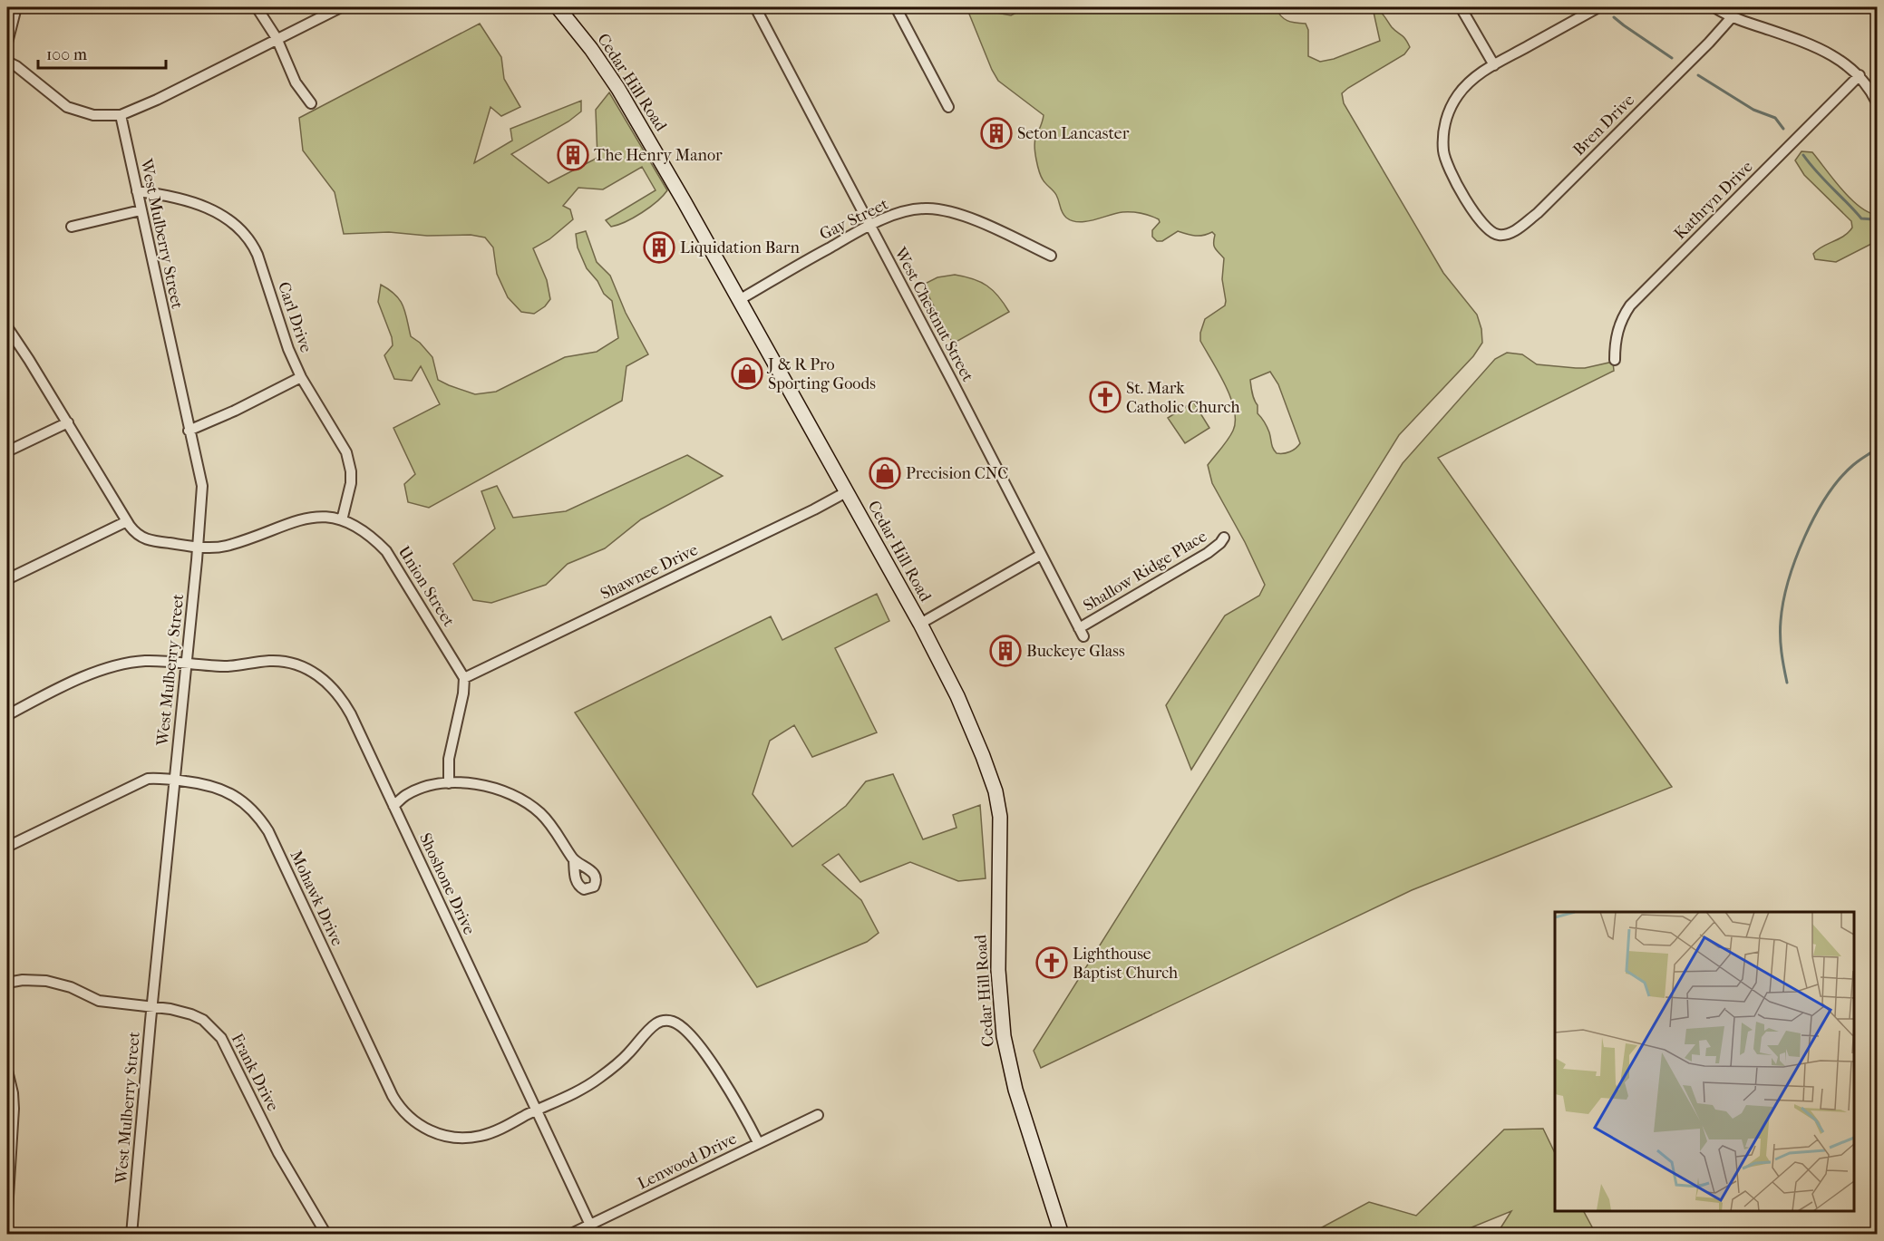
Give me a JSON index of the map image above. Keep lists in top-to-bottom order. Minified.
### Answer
{"streets":{"main road":["Cedar Hill Road"],"street":["Bren Drive","Kathryn Drive","Gay Street","West Mulberry Street","West Chestnut Street","Carl Drive","Shallow Ridge Place","Shawnee Drive","Union Street","Shoshone Drive","Mohawk Drive","Frank Drive","Lenwood Drive"]},"crossings":[["Cedar Hill Road","Gay Street"],["Cedar Hill Road","Shawnee Drive"],["Gay Street","West Chestnut Street"],["West Mulberry Street","Carl Drive"],["West Mulberry Street","Union Street"],["West Mulberry Street","Shoshone Drive"],["West Mulberry Street","Mohawk Drive"],["West Mulberry Street","Frank Drive"],["West Chestnut Street","Shallow Ridge Place"],["Carl Drive","Union Street"],["Shawnee Drive","Union Street"],["Shoshone Drive","Mohawk Drive"],["Shoshone Drive","Lenwood Drive"],["Mohawk Drive","Lenwood Drive"]],"places":{"building":["Seton Lancaster","The Henry Manor","Liquidation Barn","Buckeye Glass"],"shop":["J & R Pro Sporting Goods","Precision CNC"],"church":["St. Mark Catholic Church","Lighthouse Baptist Church"]},"scale_bar":"100 m"}
